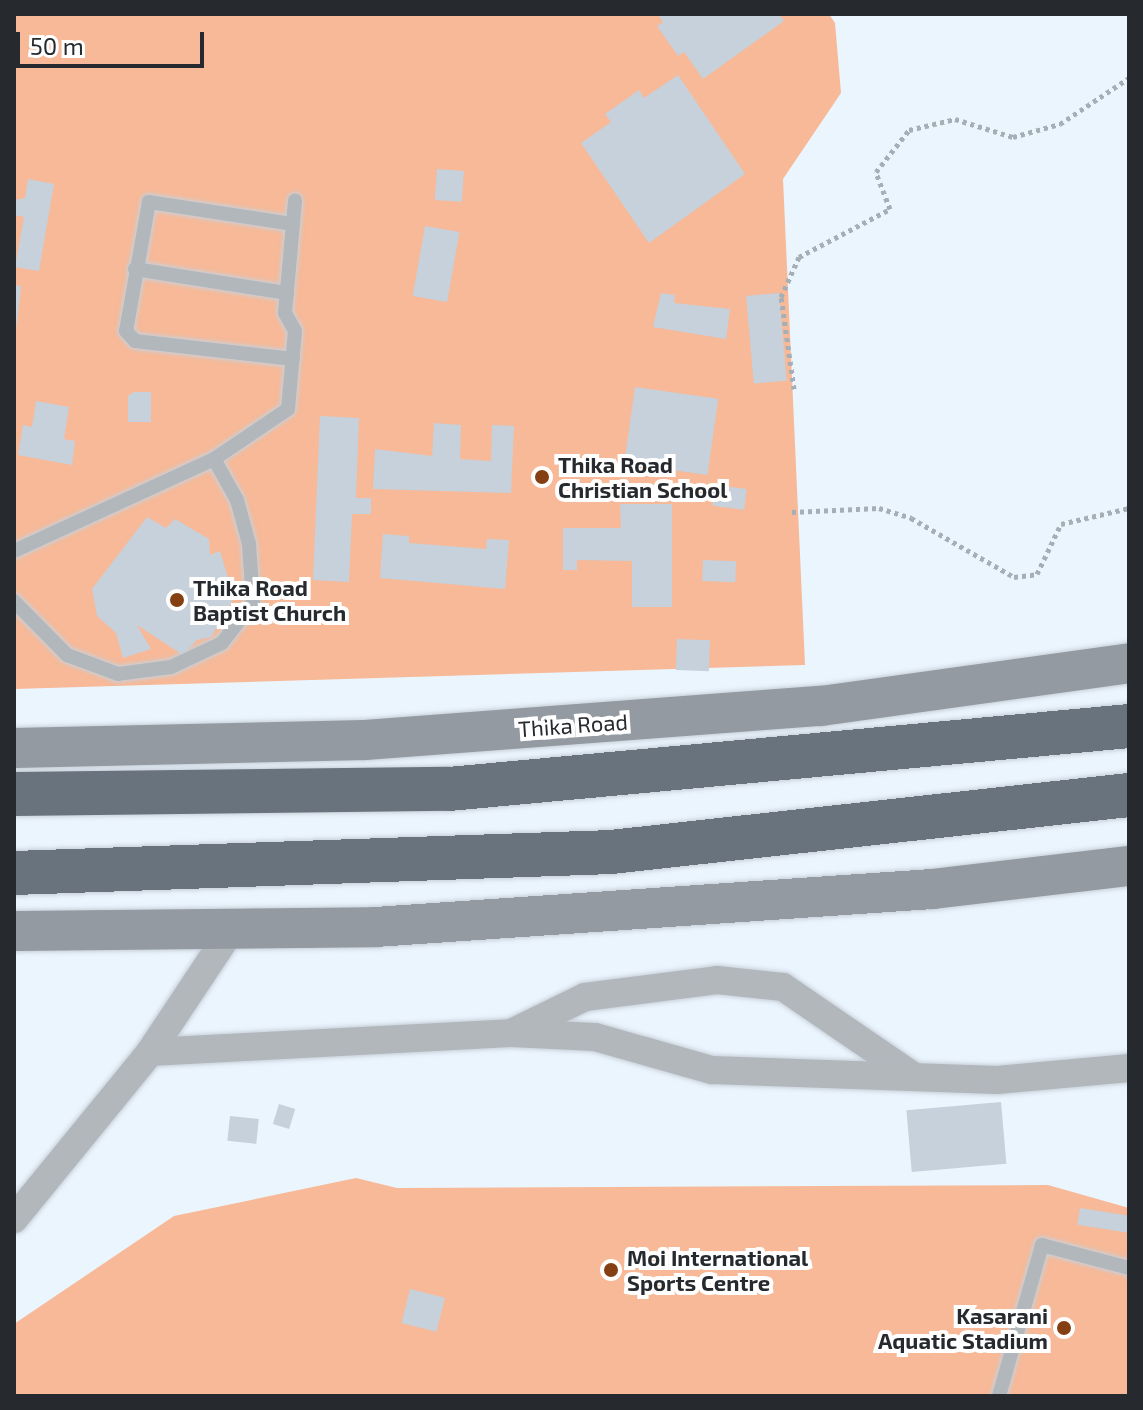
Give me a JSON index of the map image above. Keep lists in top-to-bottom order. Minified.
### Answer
{"streets":{"main road":["Thika Road"]},"places":["Thika Road Christian School","Thika Road Baptist Church","Moi International Sports Centre","Kasarani Aquatic Stadium"],"scale_bar":"50 m"}
